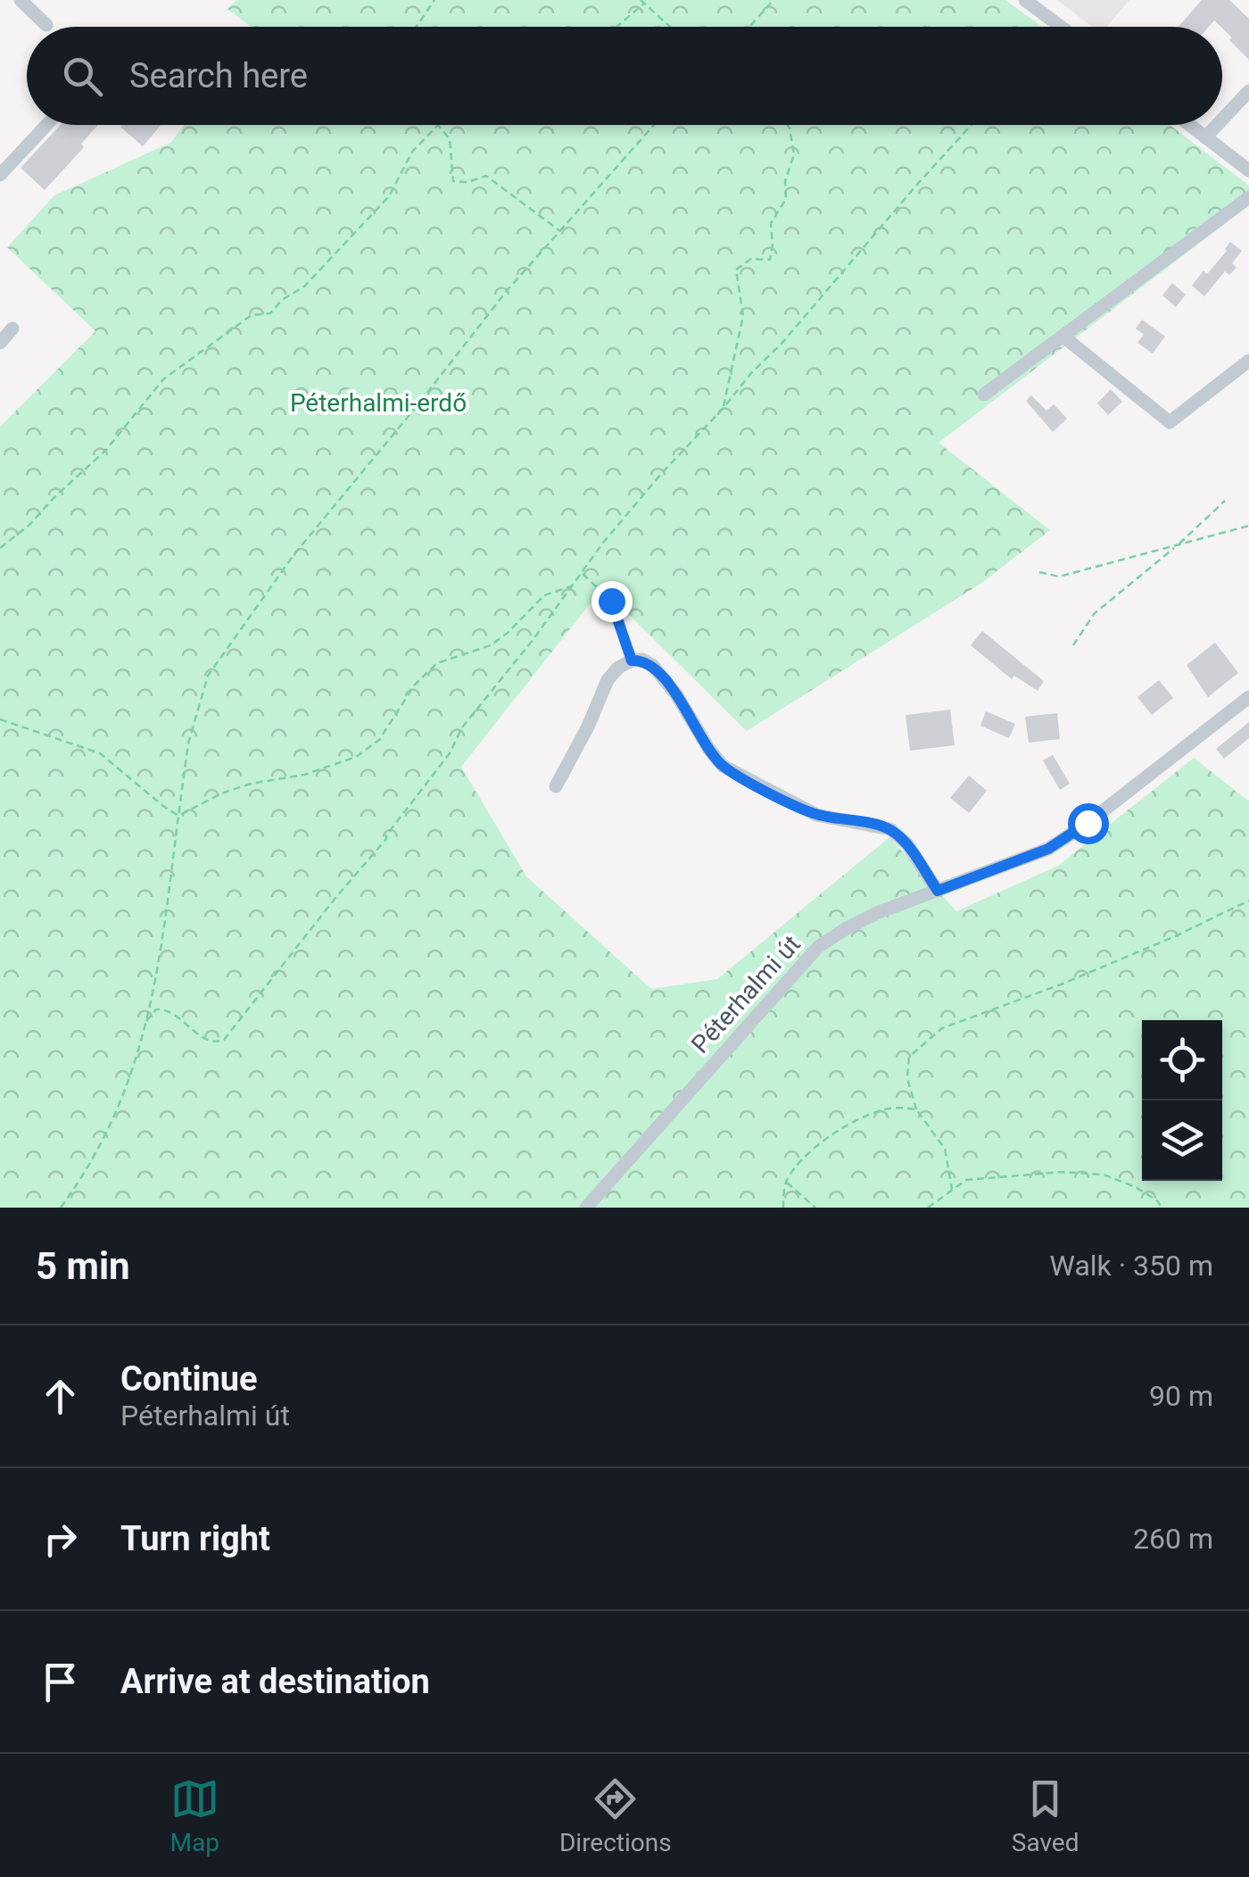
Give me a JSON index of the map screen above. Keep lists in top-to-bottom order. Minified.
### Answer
{"streets":{"street":["Péterhalmi út"]},"parks":["Péterhalmi-erdő"],"page":{"search":"Search here","heading":["5 min","Walk · 350 m"],"list":[["Continue","Péterhalmi út","90 m"],["Turn right","260 m"],"Arrive at destination"],"nav":["Map","Directions","Saved"]}}
